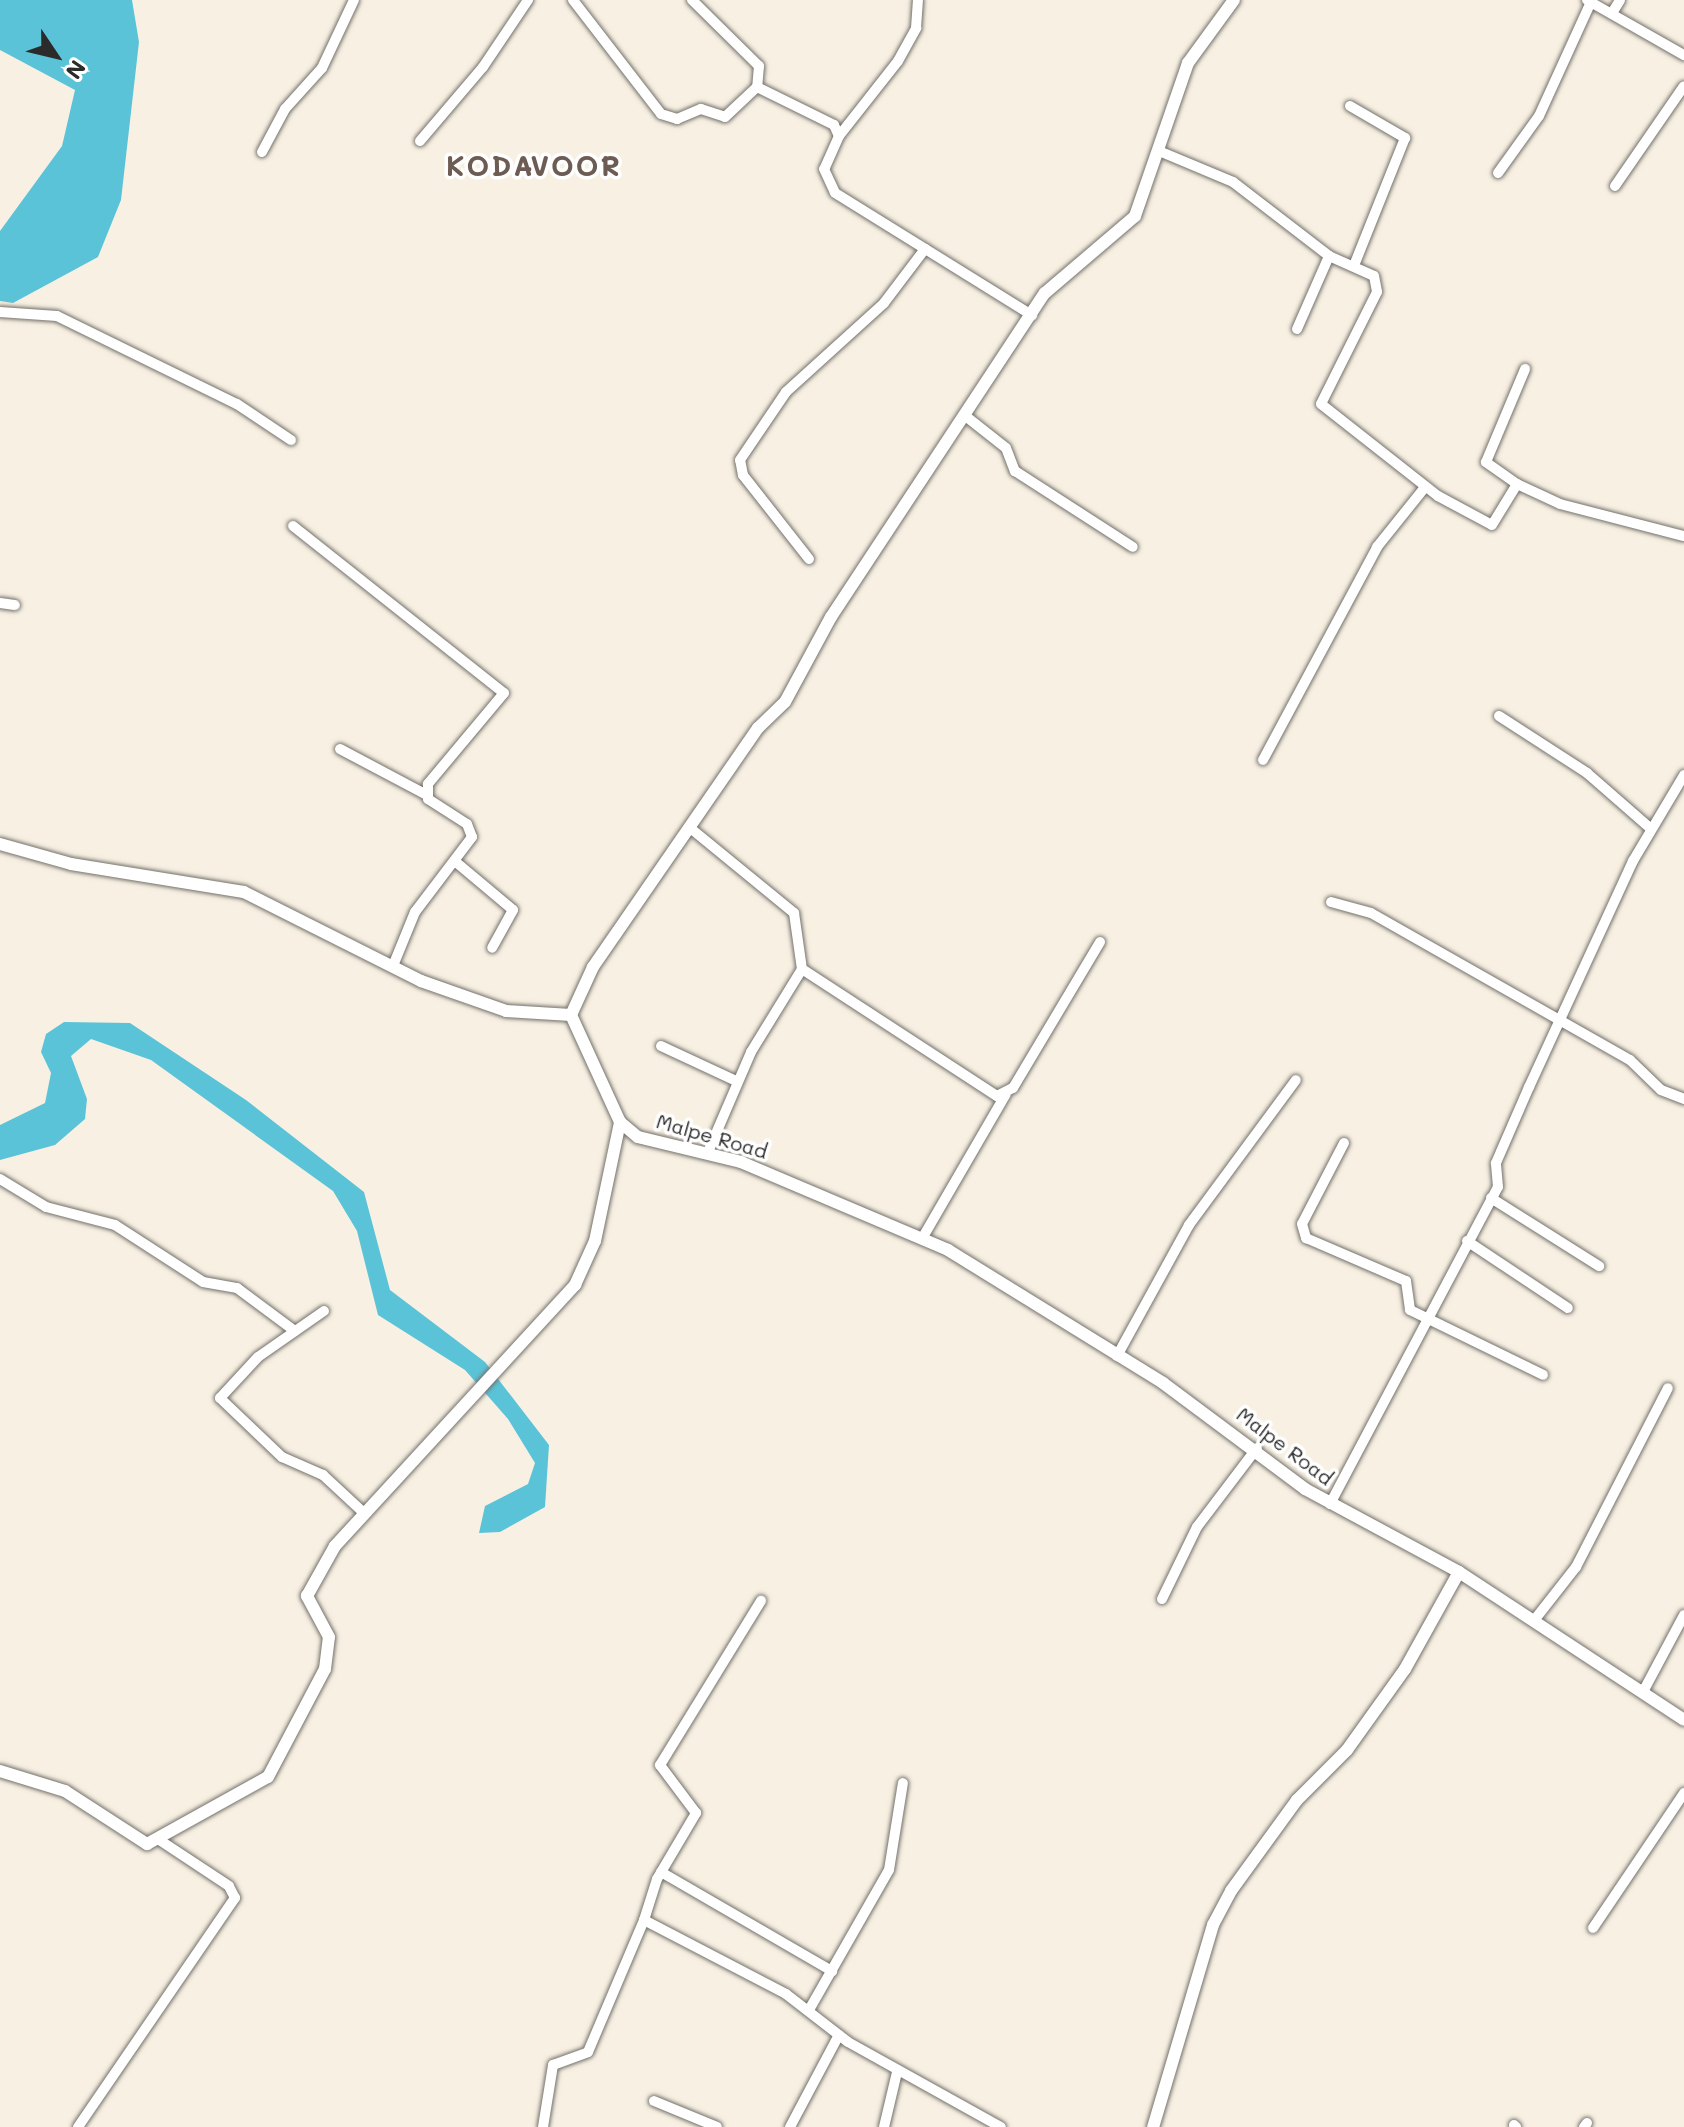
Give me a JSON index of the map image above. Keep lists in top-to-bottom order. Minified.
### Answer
{"streets":{"street":["Malpe Road"]},"districts":["KODAVOOR"],"north":"bottom right"}
